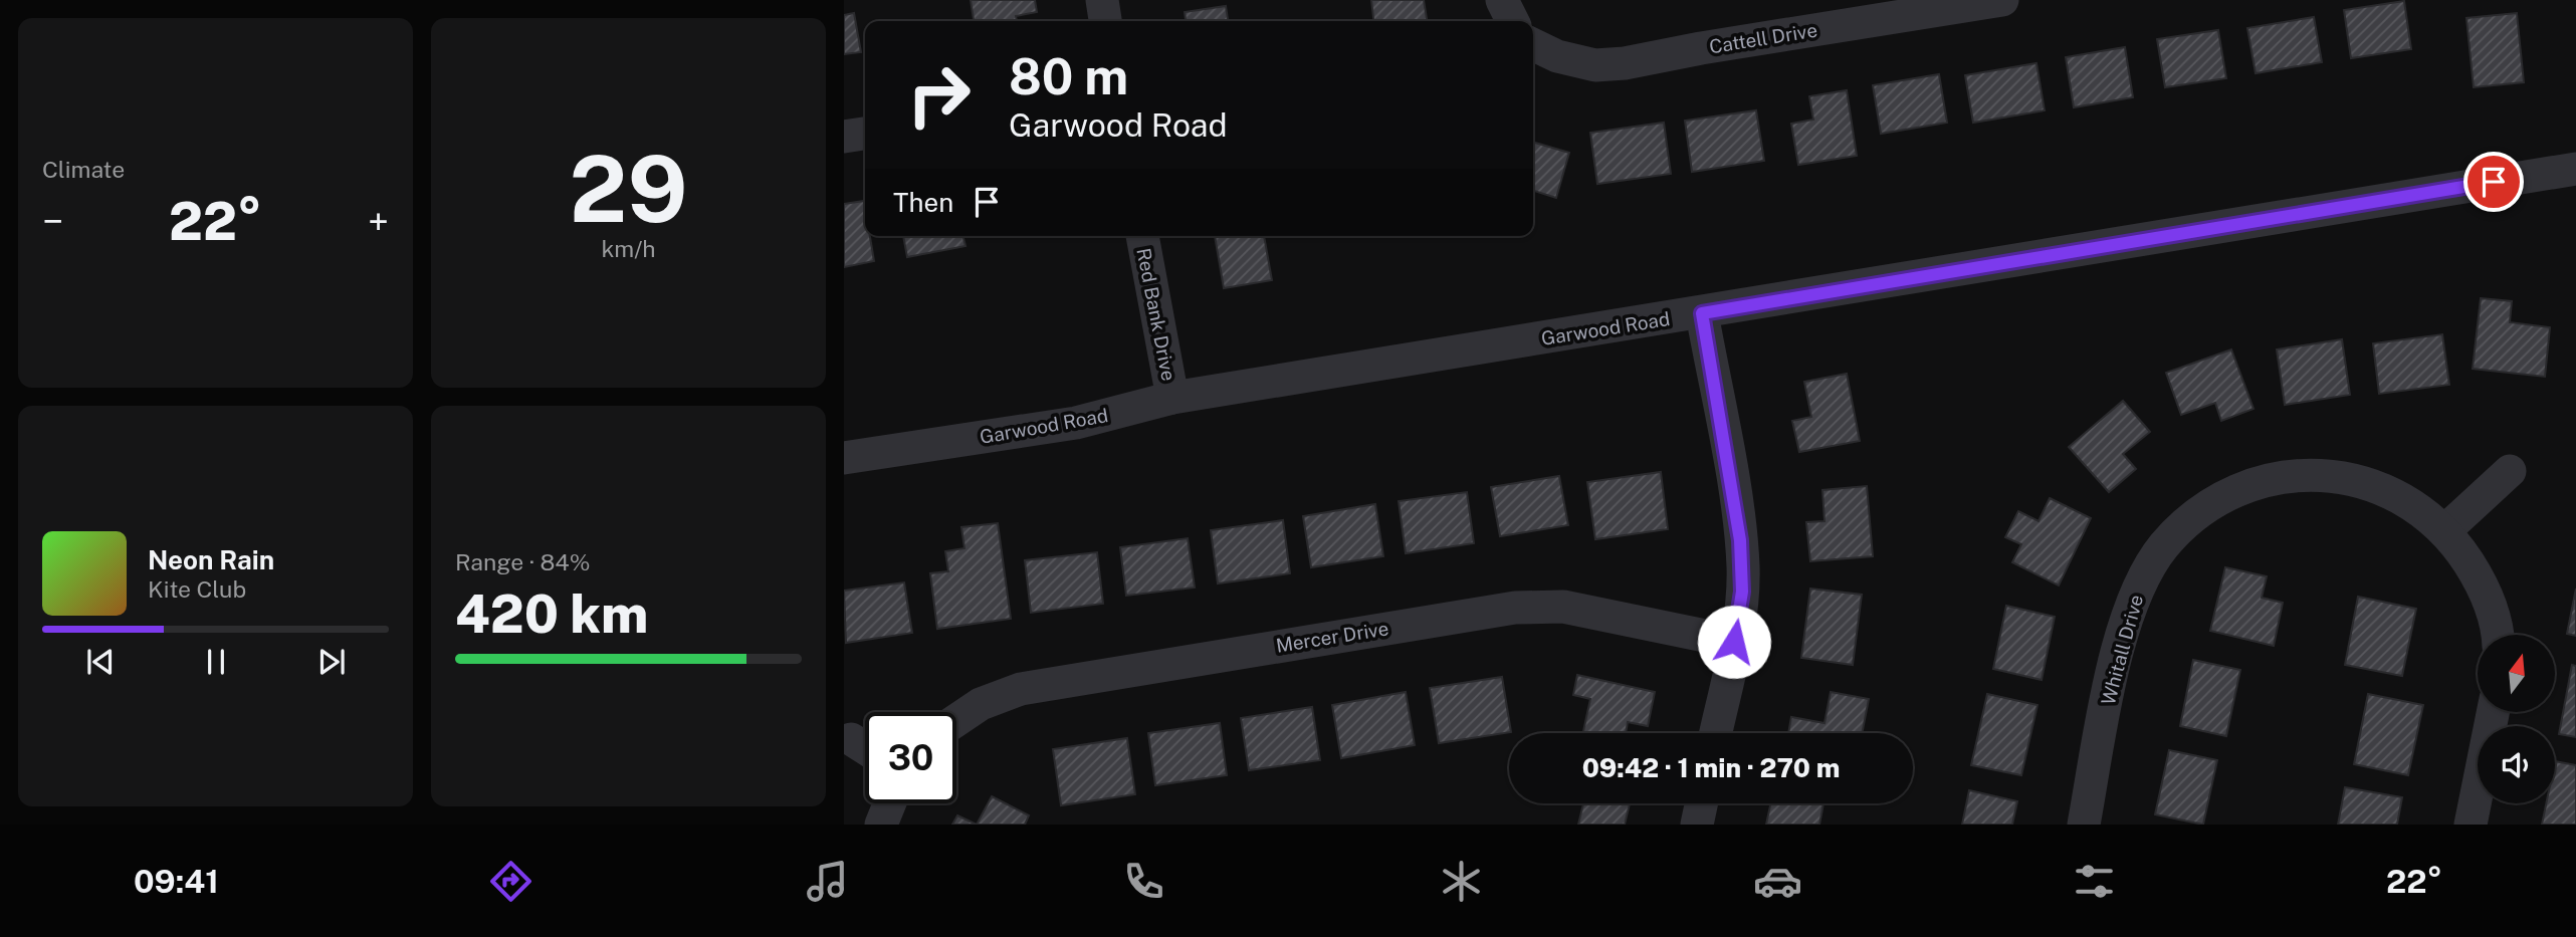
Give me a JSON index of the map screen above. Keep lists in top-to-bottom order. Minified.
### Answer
{"streets":{"street":["Cattell Drive","Red Bank Drive","Garwood Road","Mercer Drive","Whitall Drive"]},"crossings":[["Red Bank Drive","Garwood Road"]],"north":"top","page":{"tile":["Climate",["29","km/h"],["Range · 84%","420 km"]],"turn":["80 m","Garwood Road"],"then":"Then","heat":["−","22°","+"],"song":["Neon Rain","Kite Club"],"limit":"30","trip":"09:42 · 1 min · 270 m","tabs":["09:41","22°"]}}
